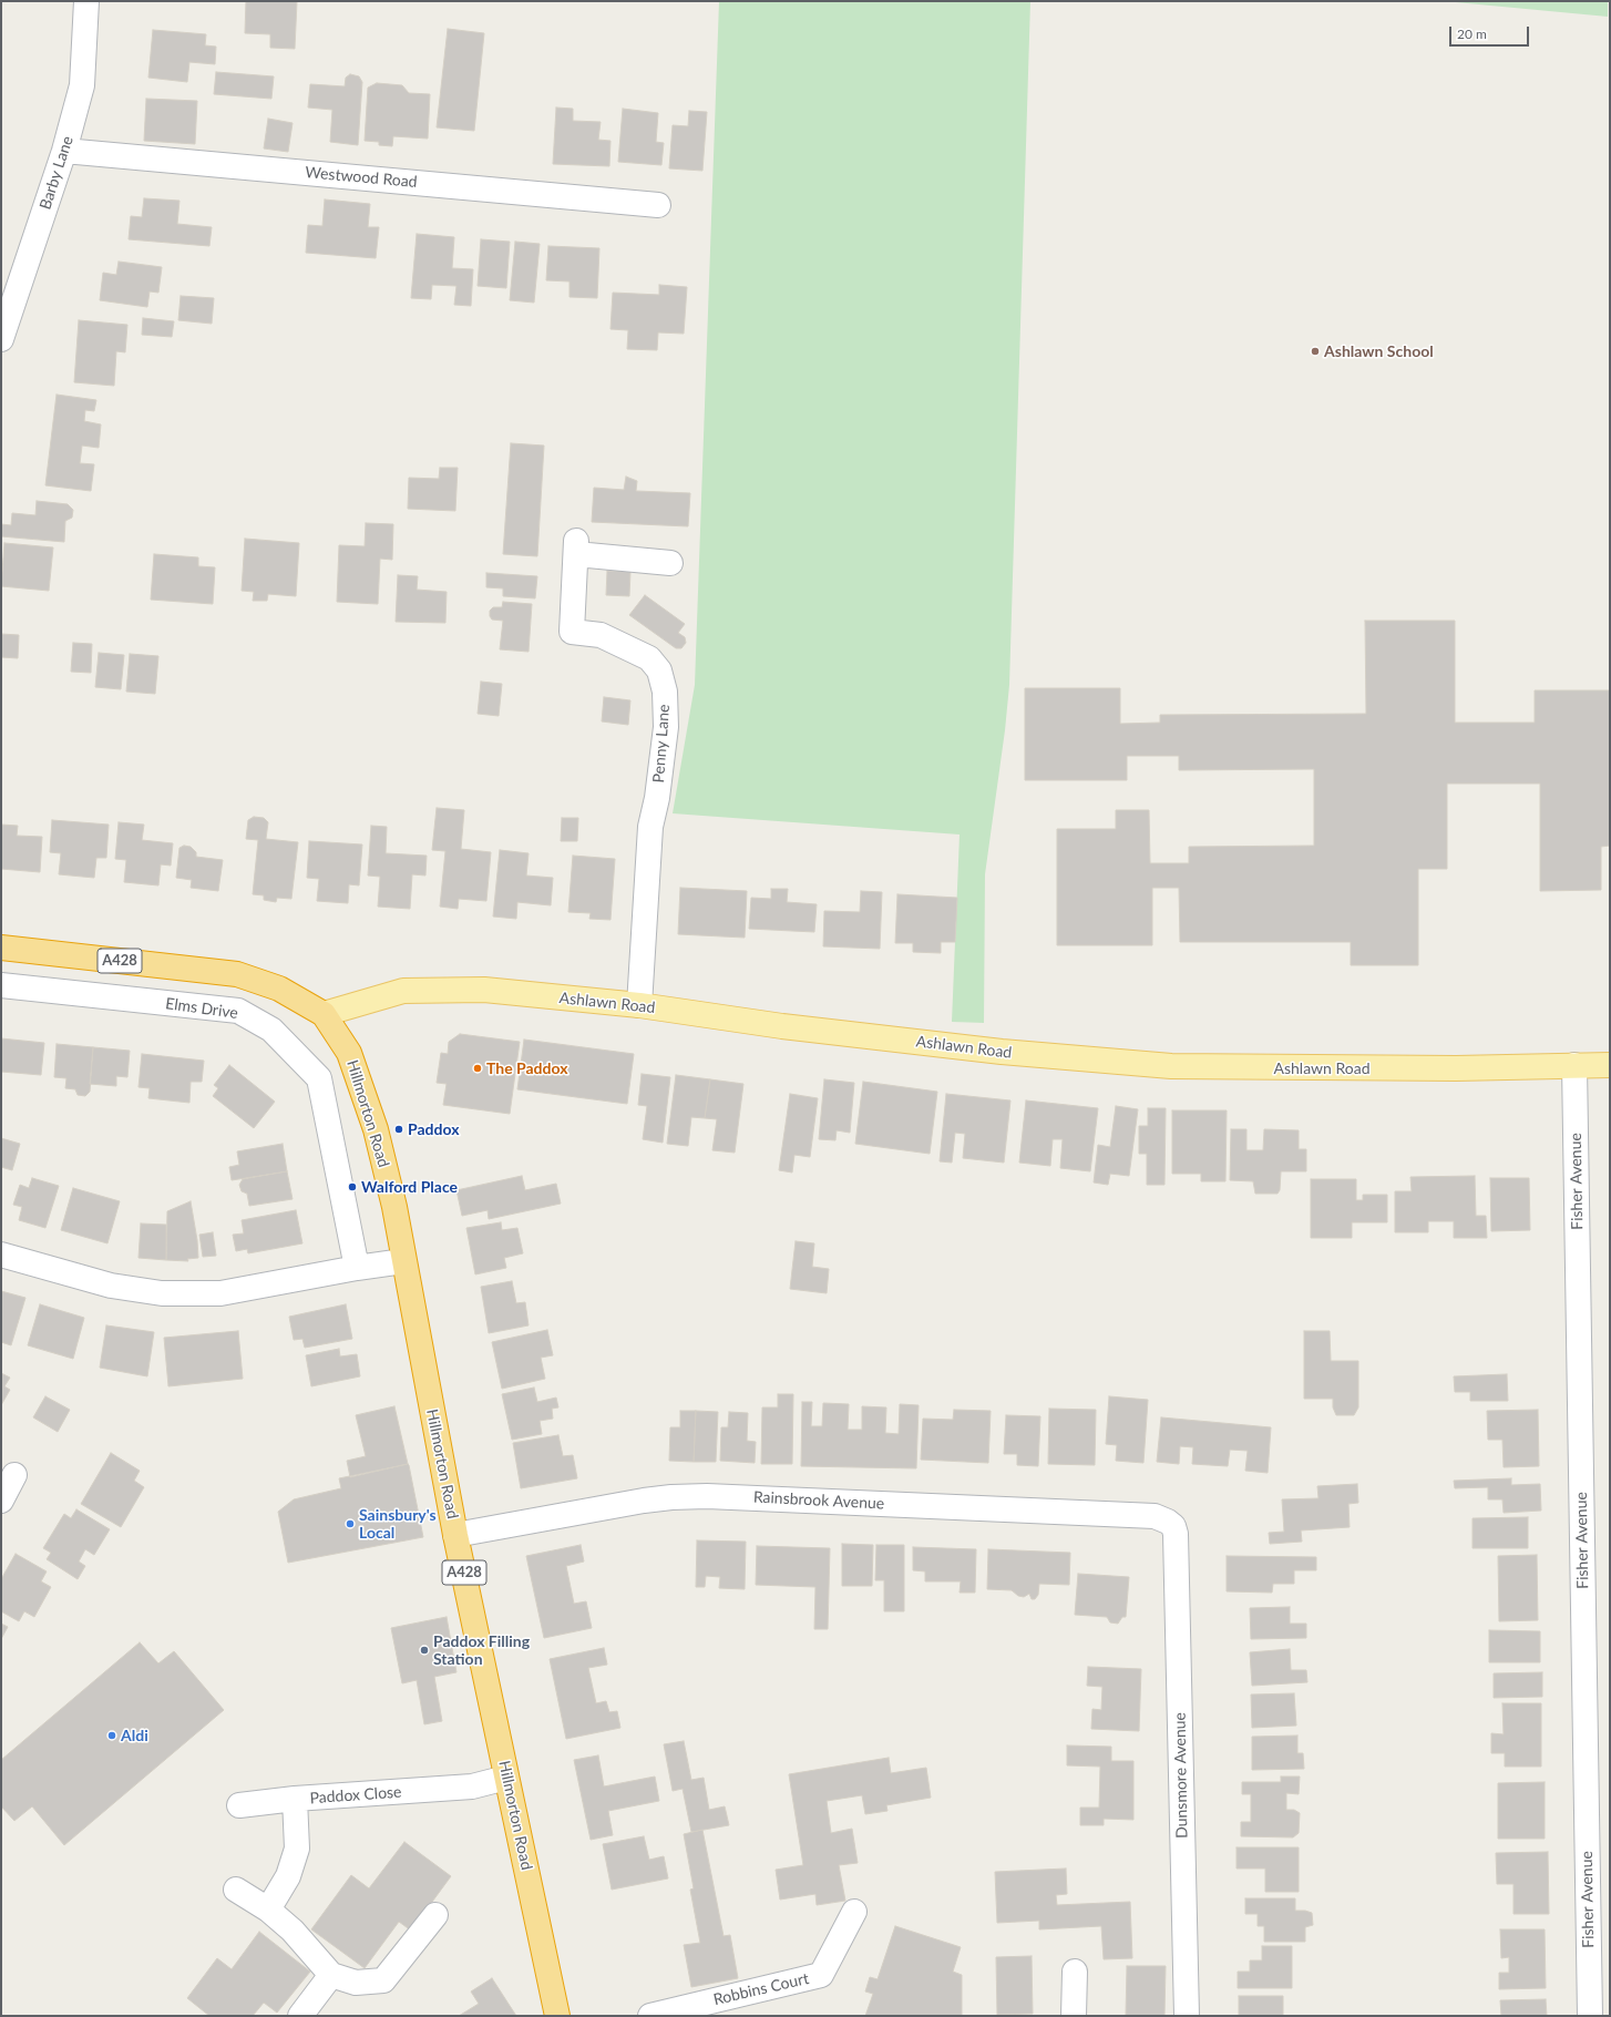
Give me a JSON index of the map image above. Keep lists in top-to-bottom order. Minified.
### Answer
{"streets":{"highway":["A428","Hillmorton Road"],"main road":["Ashlawn Road"],"street":["Barby Lane","Westwood Road","Penny Lane","Elms Drive","Fisher Avenue","Rainsbrook Avenue","Dunsmore Avenue","Paddox Close","Robbins Court"]},"crossings":[["Barby Lane","Westwood Road"],["Penny Lane","Ashlawn Road"],["Ashlawn Road","Hillmorton Road"],["Ashlawn Road","Fisher Avenue"],["Hillmorton Road","Rainsbrook Avenue"],["Hillmorton Road","Paddox Close"],["Rainsbrook Avenue","Dunsmore Avenue"]],"places":["Ashlawn School","The Paddox","Paddox","Walford Place","Sainsbury's Local","Paddox Filling Station","Aldi"],"scale_bar":"20 m"}
